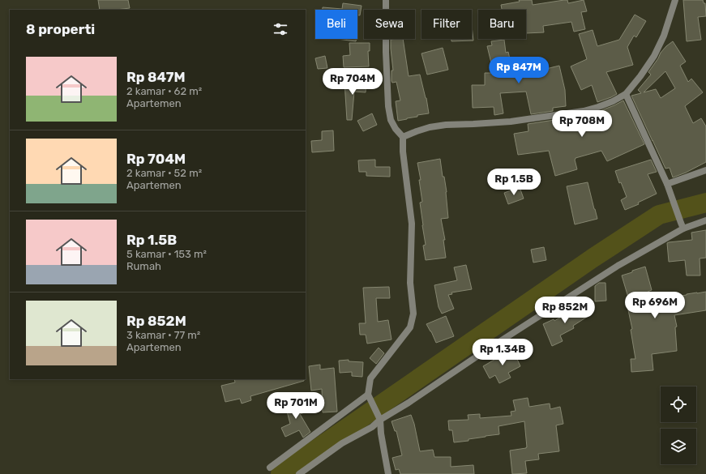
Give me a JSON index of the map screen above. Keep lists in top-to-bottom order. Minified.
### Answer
{"page":{"chip":["Beli","Sewa","Filter","Baru"],"heading":"8 properti","list":[{"name":"Rp 847M","note":"2 kamar · 62 m² · Apartemen"},{"name":"Rp 704M","note":"2 kamar · 52 m² · Apartemen"},{"name":"Rp 1.5B","note":"5 kamar · 153 m² · Rumah"},{"name":"Rp 852M","note":"3 kamar · 77 m² · Apartemen"}],"price":["Rp 847M","Rp 704M","Rp 708M","Rp 1.5B","Rp 696M","Rp 852M","Rp 1.34B","Rp 701M"]}}
